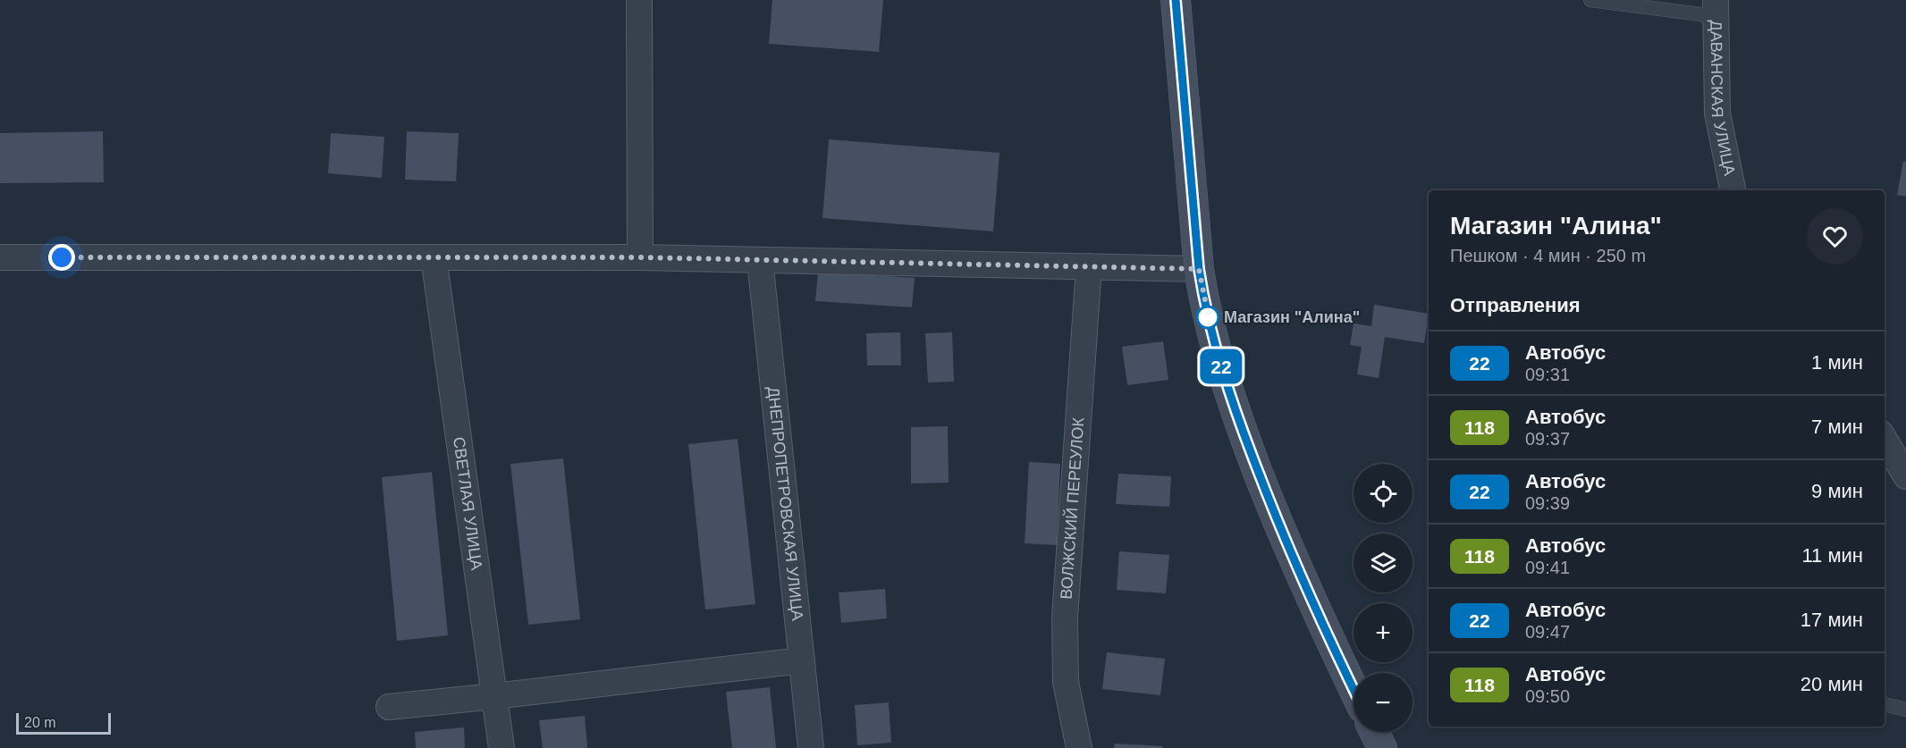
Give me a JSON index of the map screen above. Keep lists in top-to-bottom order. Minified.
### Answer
{"streets":{"street":["ДАВАНСКАЯ УЛИЦА","СВЕТЛАЯ УЛИЦА","ДНЕПРОПЕТРОВСКАЯ УЛИЦА","ВОЛЖСКИЙ ПЕРЕУЛОК"]},"places":["Магазин \"Алина\""],"lines":["bus line 22"],"scale_bar":"20 m","page":{"on_map":"22","heading":[["Магазин \"Алина\"","Пешком · 4 мин · 250 m"],"Отправления"],"list":[{"mark":"22","name":"Автобус","note":"09:31","value":"1 мин"},{"mark":"118","name":"Автобус","note":"09:37","value":"7 мин"},{"mark":"22","name":"Автобус","note":"09:39","value":"9 мин"},{"mark":"118","name":"Автобус","note":"09:41","value":"11 мин"},{"mark":"22","name":"Автобус","note":"09:47","value":"17 мин"},{"mark":"118","name":"Автобус","note":"09:50","value":"20 мин"}],"map_buttons":["+","−"],"scale":"20 m"}}
